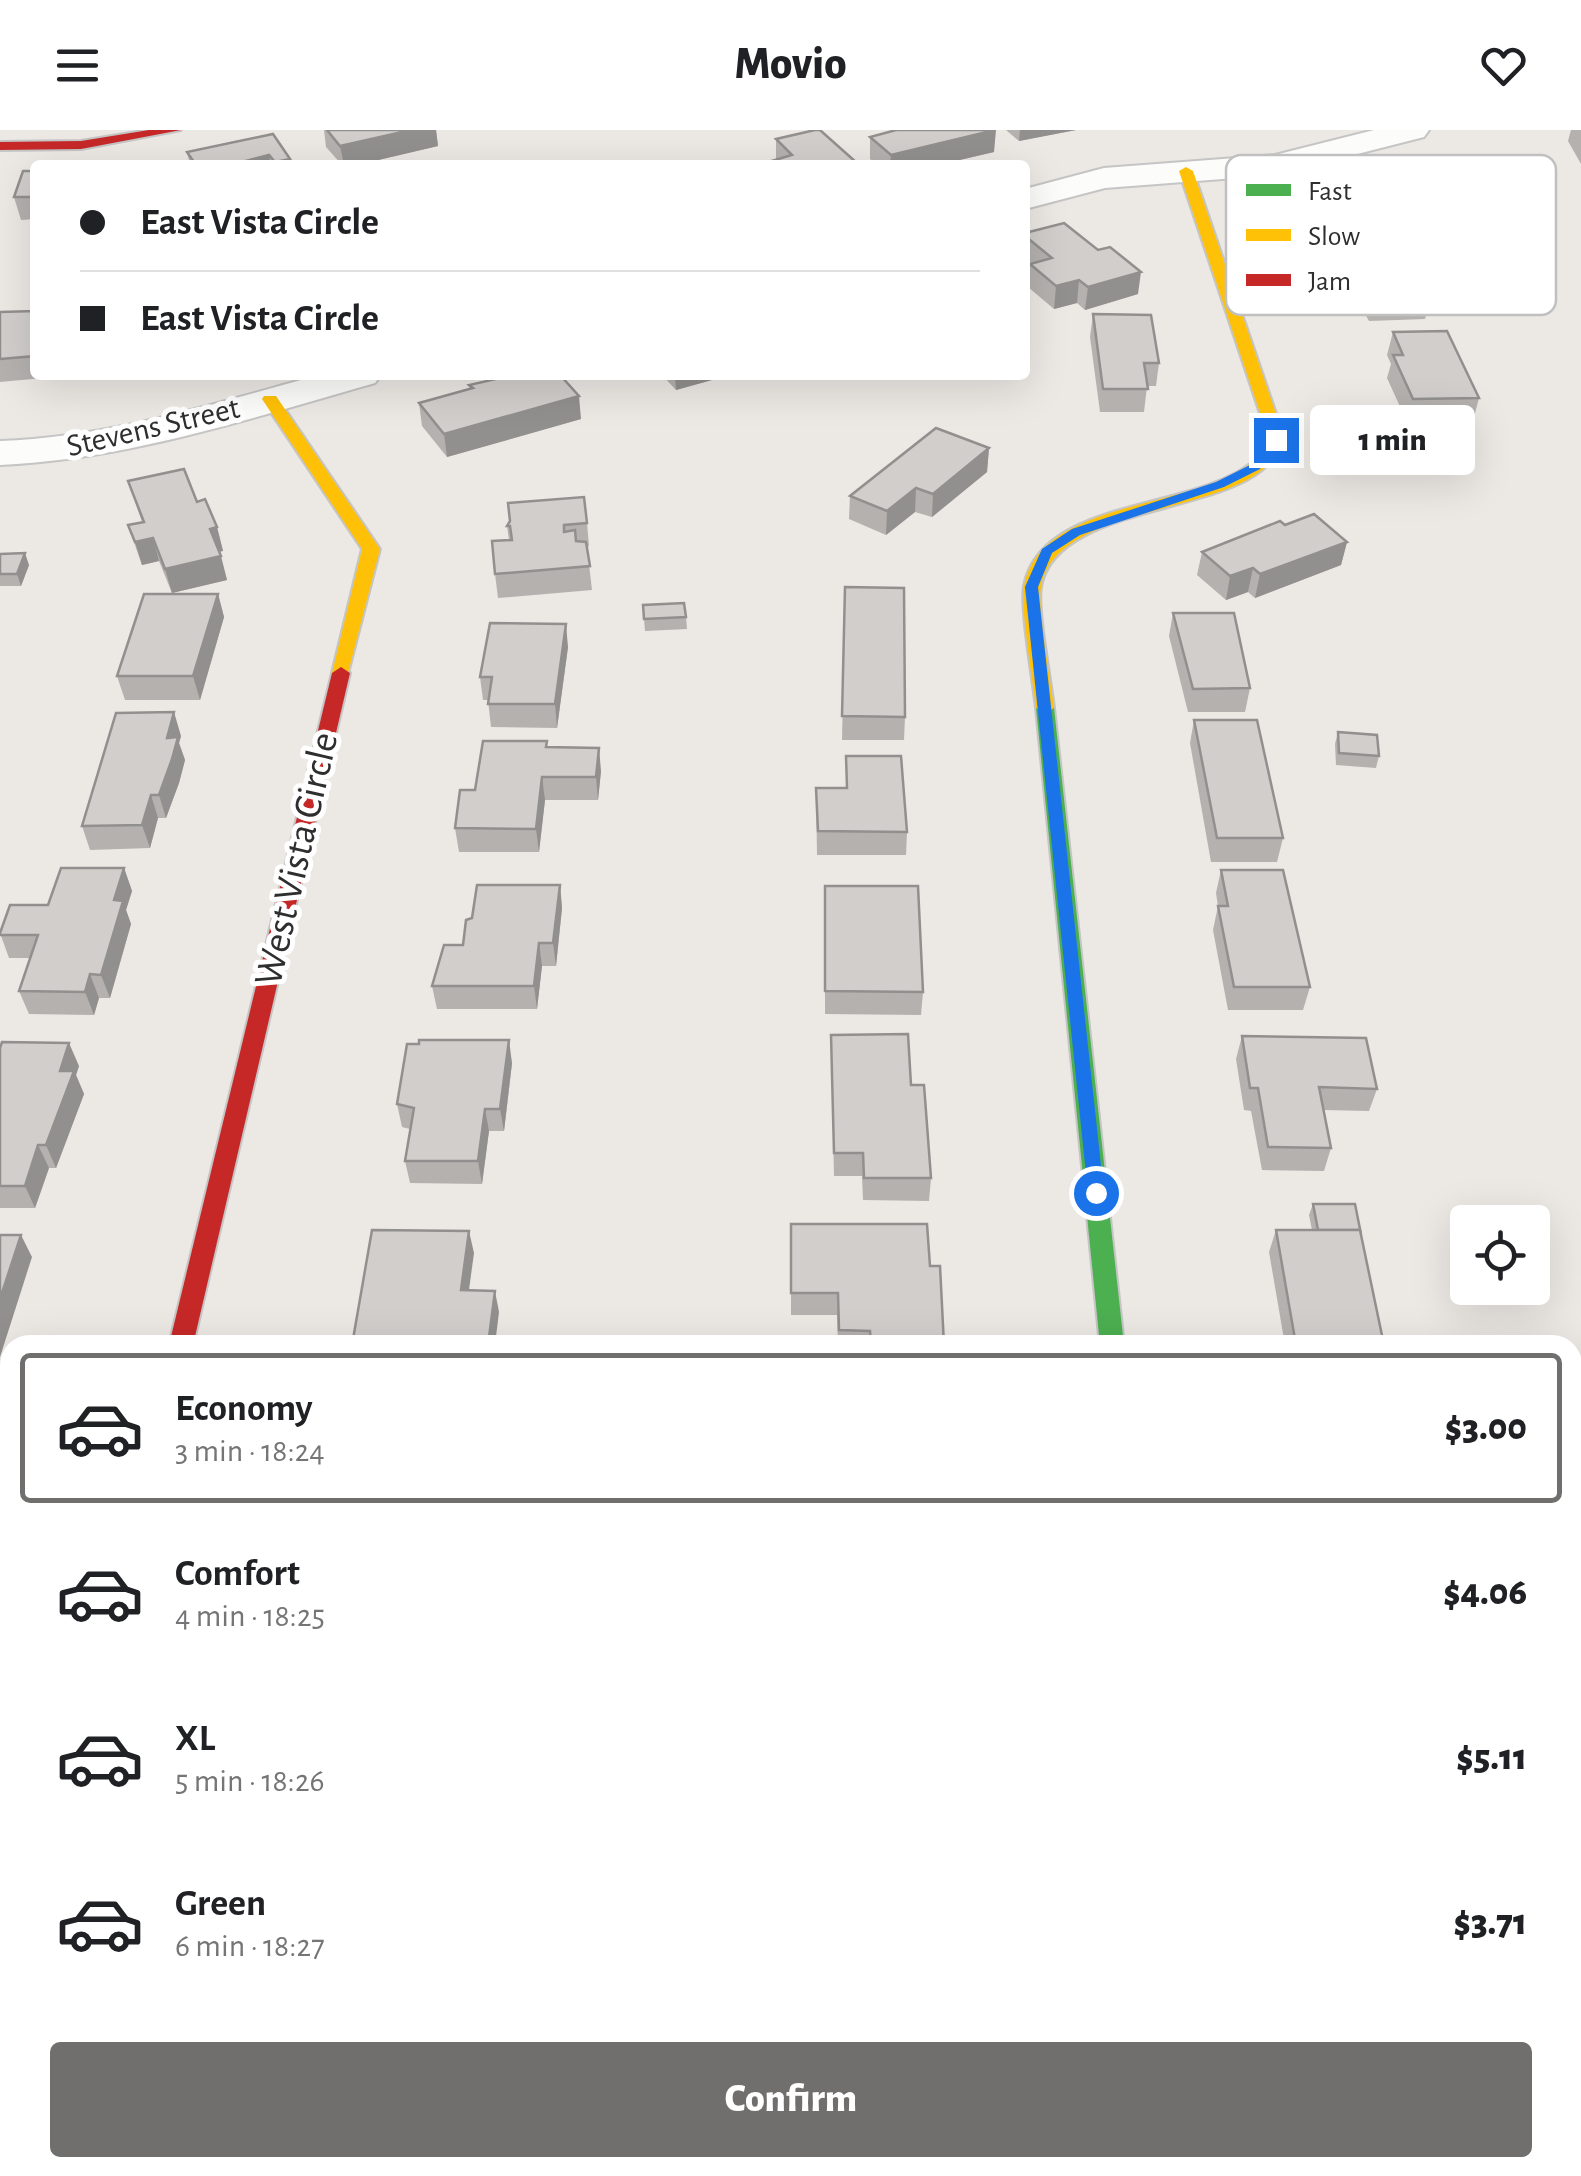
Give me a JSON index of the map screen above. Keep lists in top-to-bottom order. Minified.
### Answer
{"streets":{"street":["Stevens Street","West Vista Circle"]},"crossings":[["Stevens Street","West Vista Circle"]],"legend":["Fast","Slow","Jam"],"page":{"header":"Movio","banner":["East Vista Circle","East Vista Circle"],"bubble":"1 min","list":[{"name":"Economy","note":"3 min · 18:24","value":"$3.00"},{"name":"Comfort","note":"4 min · 18:25","value":"$4.06"},{"name":"XL","note":"5 min · 18:26","value":"$5.11"},{"name":"Green","note":"6 min · 18:27","value":"$3.71"}],"buttons":"Confirm"}}
